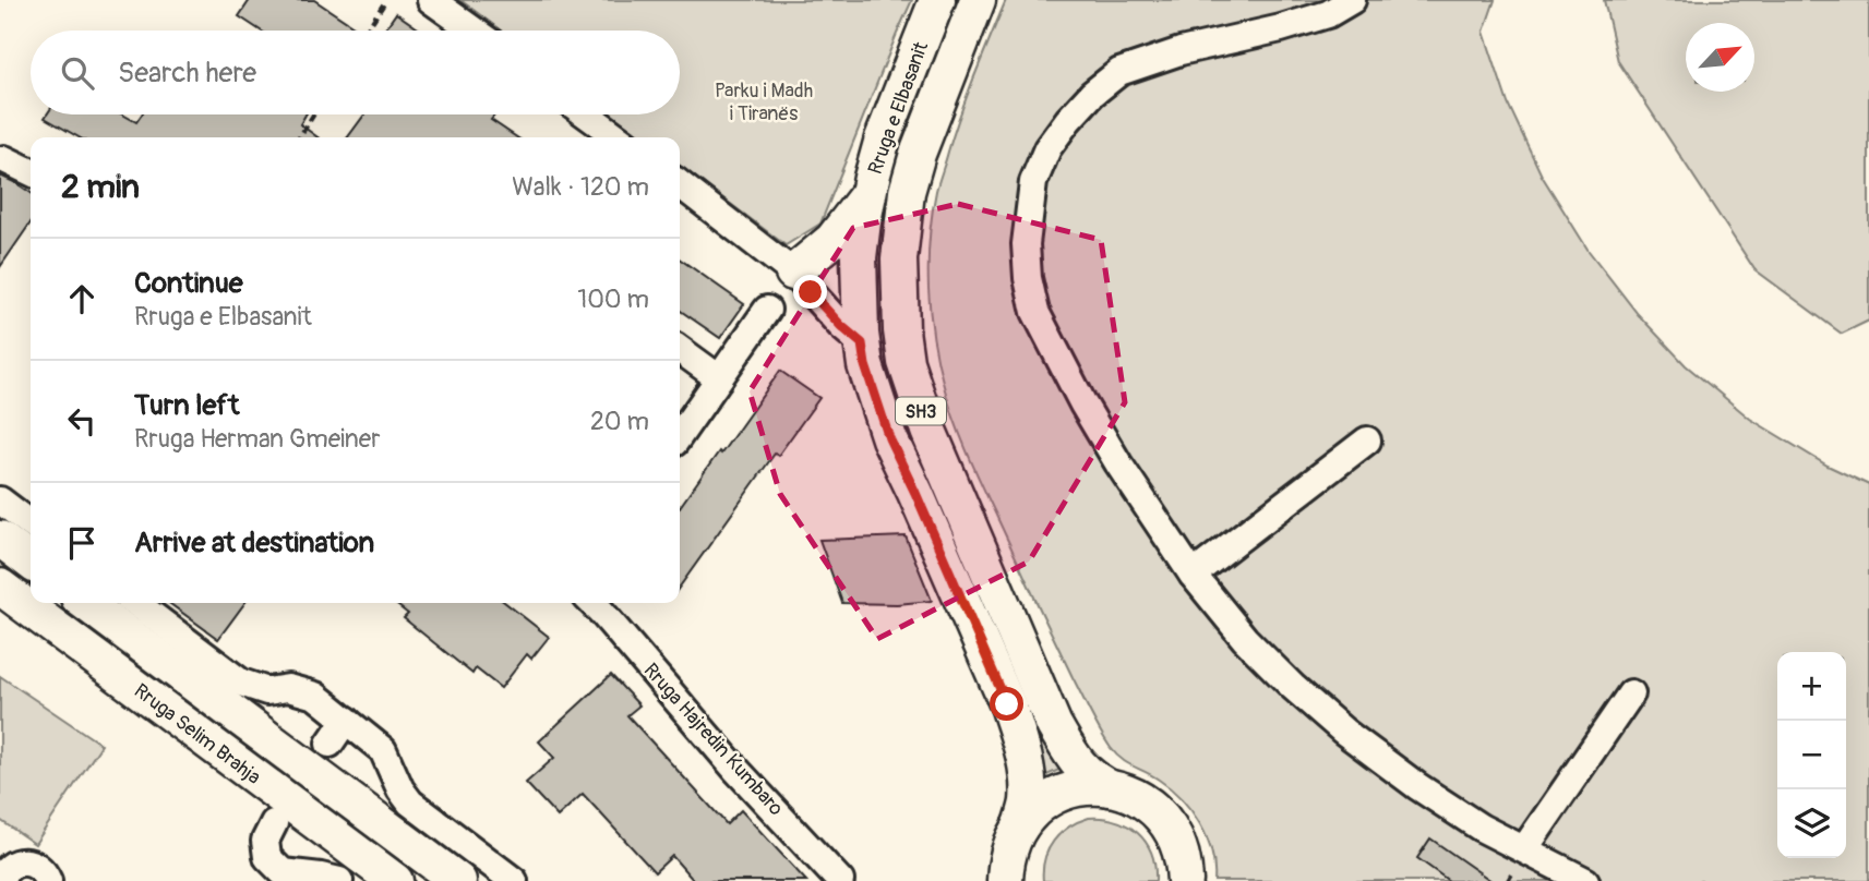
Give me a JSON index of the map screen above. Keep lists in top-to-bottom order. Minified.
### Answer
{"streets":{"main road":["Rruga e Elbasanit","SH3","Rruga Selim Brahja"],"street":["Rruga Hajredin Kumbaro"]},"crossings":[["Rruga e Elbasanit","SH3"]],"parks":["Parku i Madh i Tiranës"],"north":"top right","page":{"search":"Search here","heading":["2 min","Walk · 120 m"],"list":[["Continue","Rruga e Elbasanit","100 m"],["Turn left","Rruga Herman Gmeiner","20 m"],"Arrive at destination"],"map_buttons":["+","−"]}}
